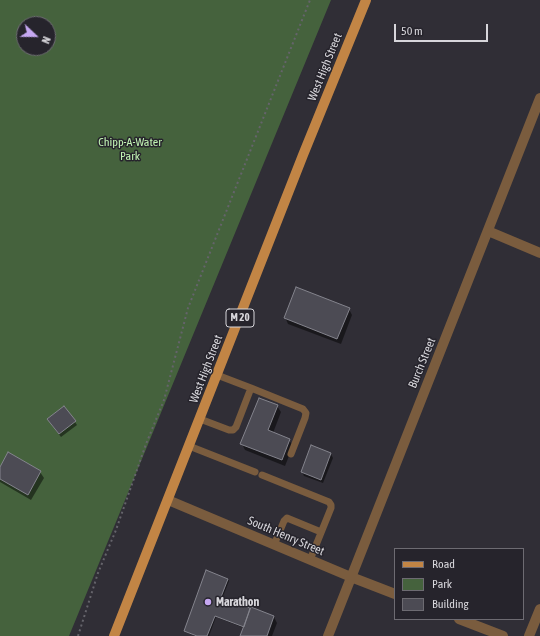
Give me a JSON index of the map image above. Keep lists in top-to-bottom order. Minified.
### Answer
{"streets":{"main road":["West High Street","M 20"],"street":["Burch Street","South Henry Street"]},"crossings":[["West High Street","South Henry Street"],["Burch Street","South Henry Street"]],"parks":["Chipp-A-Water Park"],"places":["Marathon"],"legend":["Road","Park","Building"],"scale_bar":"50 m","north":"right"}
